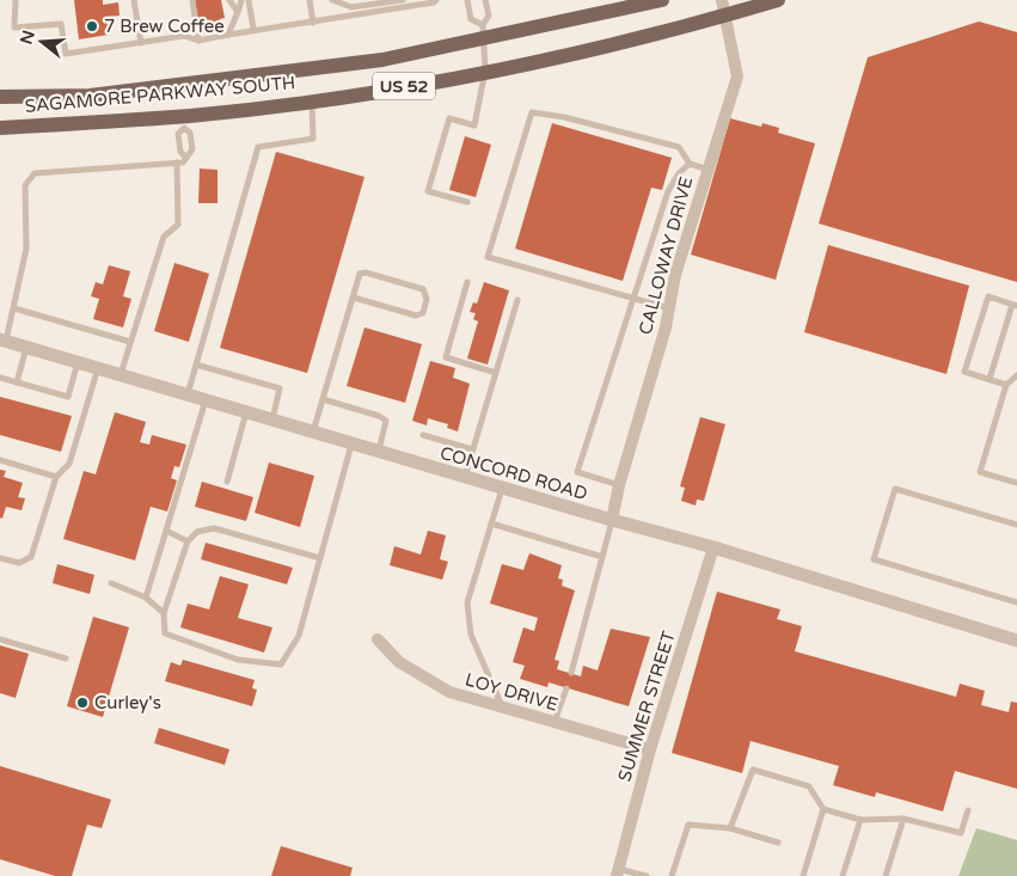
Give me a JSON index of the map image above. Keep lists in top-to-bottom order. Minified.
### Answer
{"streets":{"main road":["US 52","SAGAMORE PARKWAY SOUTH"],"street":["CALLOWAY DRIVE","CONCORD ROAD","LOY DRIVE","SUMMER STREET"]},"crossings":[["US 52","SAGAMORE PARKWAY SOUTH"],["SAGAMORE PARKWAY SOUTH","CALLOWAY DRIVE"],["CALLOWAY DRIVE","CONCORD ROAD"],["CONCORD ROAD","SUMMER STREET"],["LOY DRIVE","SUMMER STREET"]],"places":["7 Brew Coffee","Curley's"],"north":"left"}
